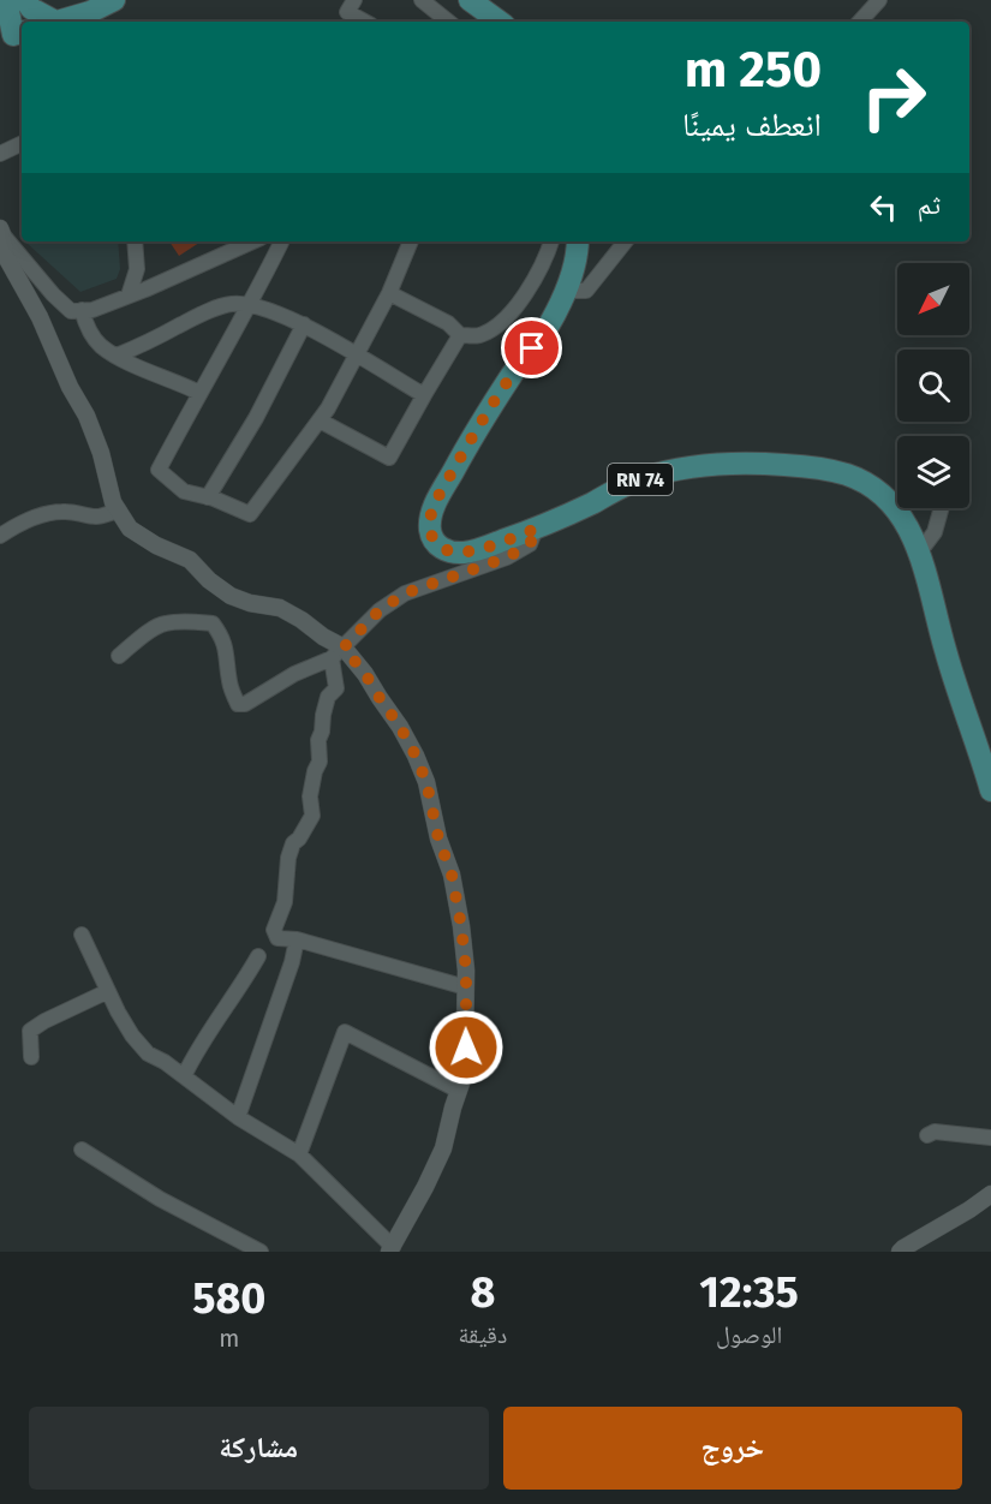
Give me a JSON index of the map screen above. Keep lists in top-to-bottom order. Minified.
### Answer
{"streets":{"main road":["RN 74"]},"north":"bottom left","page":{"turn":["250 m","انعطف يمينًا"],"then":"ثم","eta":["12:35","الوصول","8","دقيقة","580","m"],"buttons":["خروج","مشاركة"]}}
